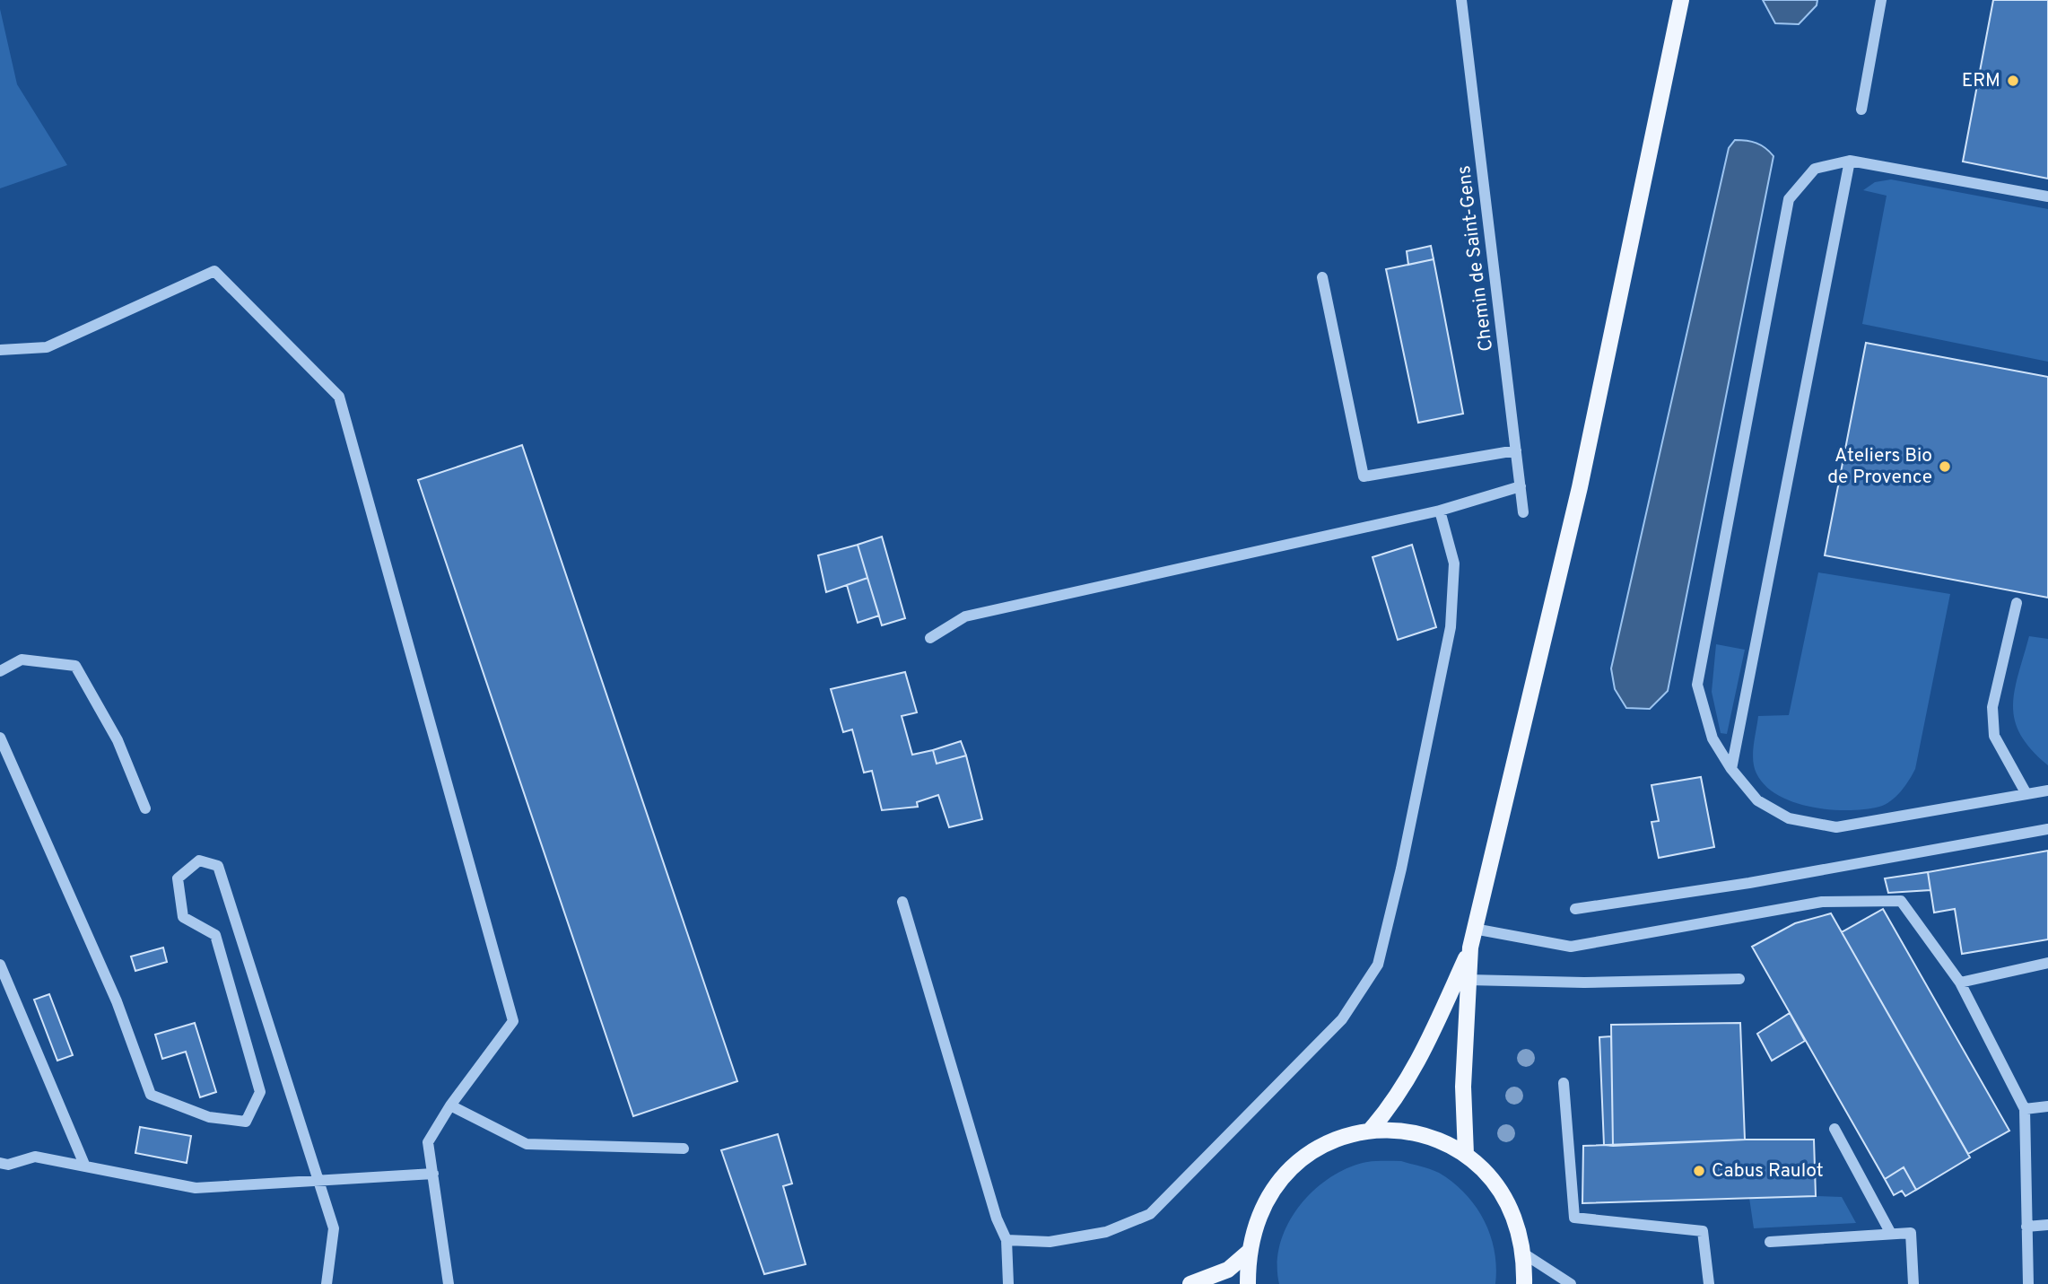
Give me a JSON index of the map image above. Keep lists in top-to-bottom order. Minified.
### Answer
{"streets":{"street":["Chemin de Saint-Gens"]},"places":["ERM","Ateliers Bio de Provence","Cabus Raulot"]}
